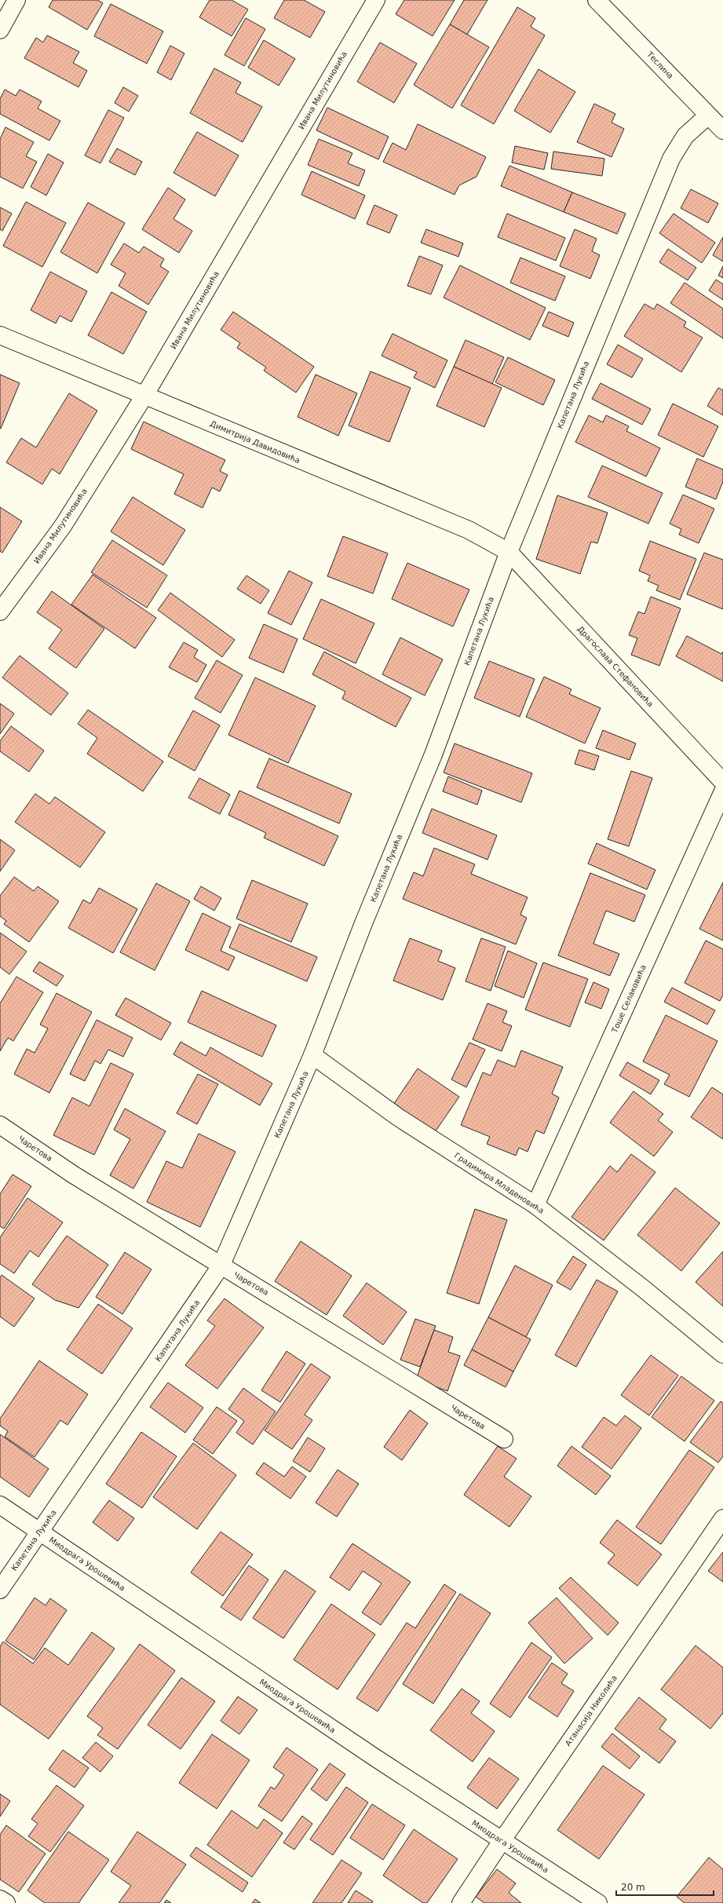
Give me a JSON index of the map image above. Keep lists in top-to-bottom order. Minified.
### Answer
{"streets":{"street":["Теслина","Ивана Милутиновића","Капетана Лукића","Димитрија Давидовића","Драгослава Стефановића","Тоше Селаковића","Чаретова","Градимира Младеновића","Миодрага Урошевића","Атанасија Николића"]},"crossings":[["Теслина","Капетана Лукића"],["Ивана Милутиновића","Димитрија Давидовића"],["Капетана Лукића","Димитрија Давидовића"],["Капетана Лукића","Драгослава Стефановића"],["Капетана Лукића","Чаретова"],["Капетана Лукића","Градимира Младеновића"],["Капетана Лукића","Миодрага Урошевића"],["Димитрија Давидовића","Драгослава Стефановића"],["Тоше Селаковића","Градимира Младеновића"],["Миодрага Урошевића","Атанасија Николића"]],"scale_bar":"20 m"}
